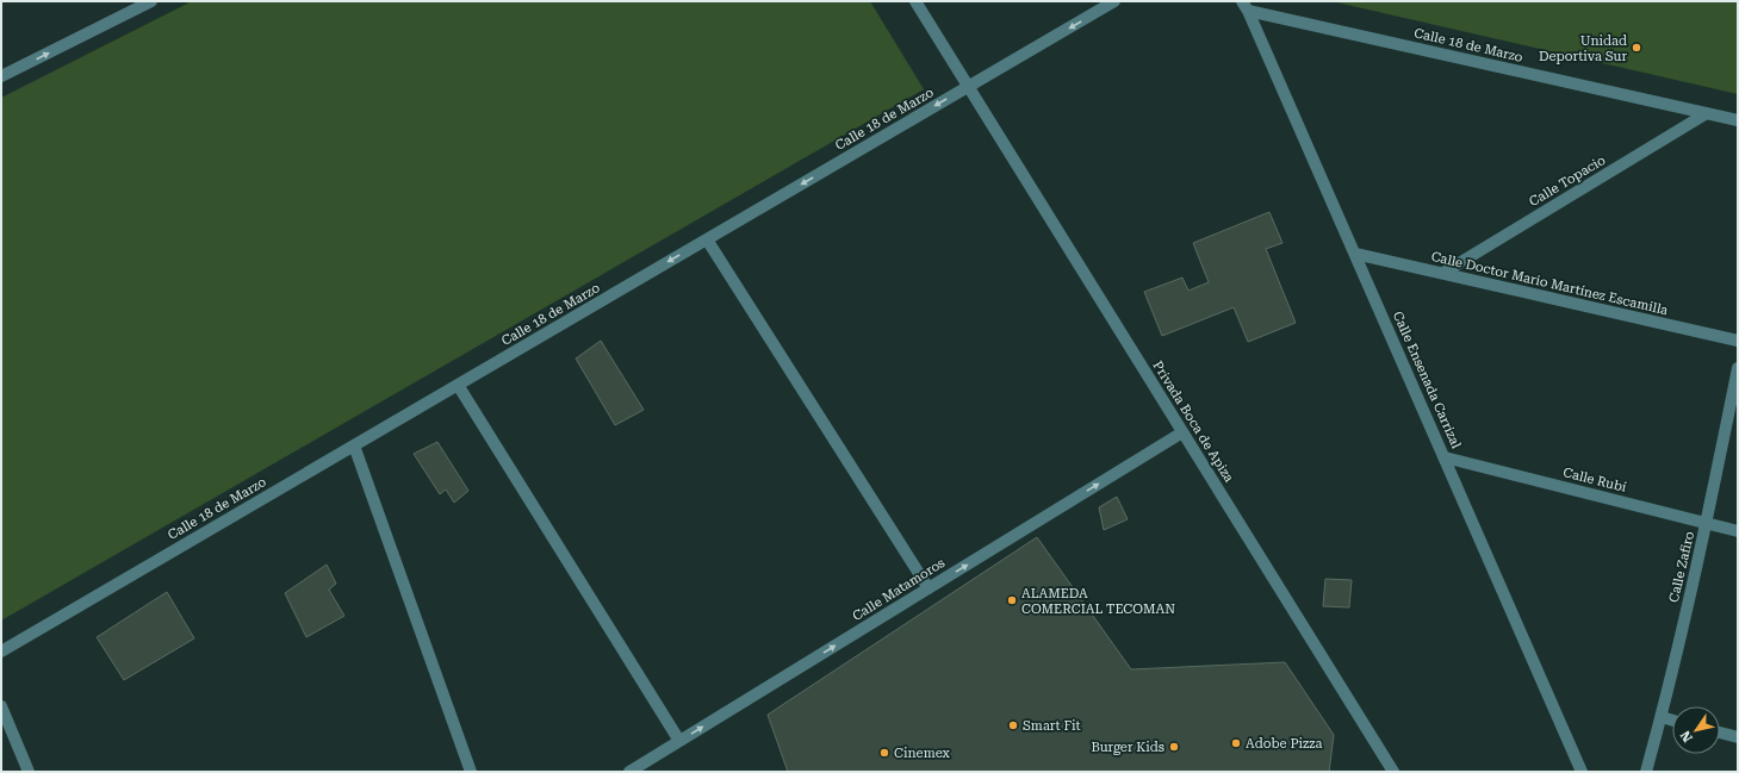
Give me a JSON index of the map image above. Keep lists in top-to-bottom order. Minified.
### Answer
{"streets":{"street":["Calle 18 de Marzo","Calle Topacio","Calle Doctor Mario Martínez Escamilla","Calle Ensenada Carrizal","Privada Boca de Apiza","Calle Rubí","Calle Zafiro","Calle Matamoros"]},"crossings":[["Calle 18 de Marzo","Calle Topacio"],["Calle 18 de Marzo","Calle Ensenada Carrizal"],["Calle 18 de Marzo","Privada Boca de Apiza"],["Calle Topacio","Calle Doctor Mario Martínez Escamilla"],["Calle Doctor Mario Martínez Escamilla","Calle Ensenada Carrizal"],["Calle Ensenada Carrizal","Calle Rubí"],["Privada Boca de Apiza","Calle Matamoros"],["Calle Rubí","Calle Zafiro"]],"one_way":["Calle 18 de Marzo","Calle Matamoros"],"places":["Unidad Deportiva Sur","ALAMEDA COMERCIAL TECOMAN","Smart Fit","Adobe Pizza","Burger Kids","Cinemex"],"north":"bottom left"}
